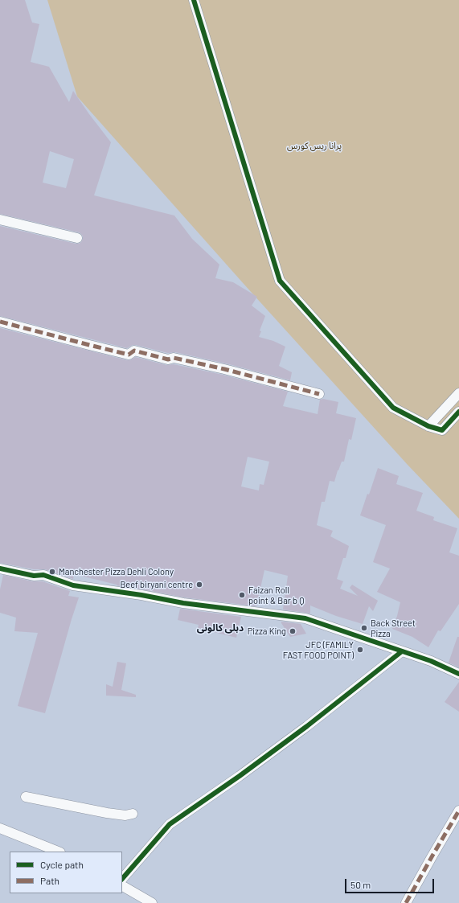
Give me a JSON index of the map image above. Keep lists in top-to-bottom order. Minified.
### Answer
{"districts":["دہلی کالونی"],"parks":["پرانا ریس کورس"],"places":["Manchester Pizza Dehli Colony","Beef biryani centre","Faizan Roll point & Bar b Q","Back Street Pizza","Pizza King","JFC (FAMILY FAST FOOD POINT)"],"legend":["Cycle path","Path"],"scale_bar":"50 m"}
